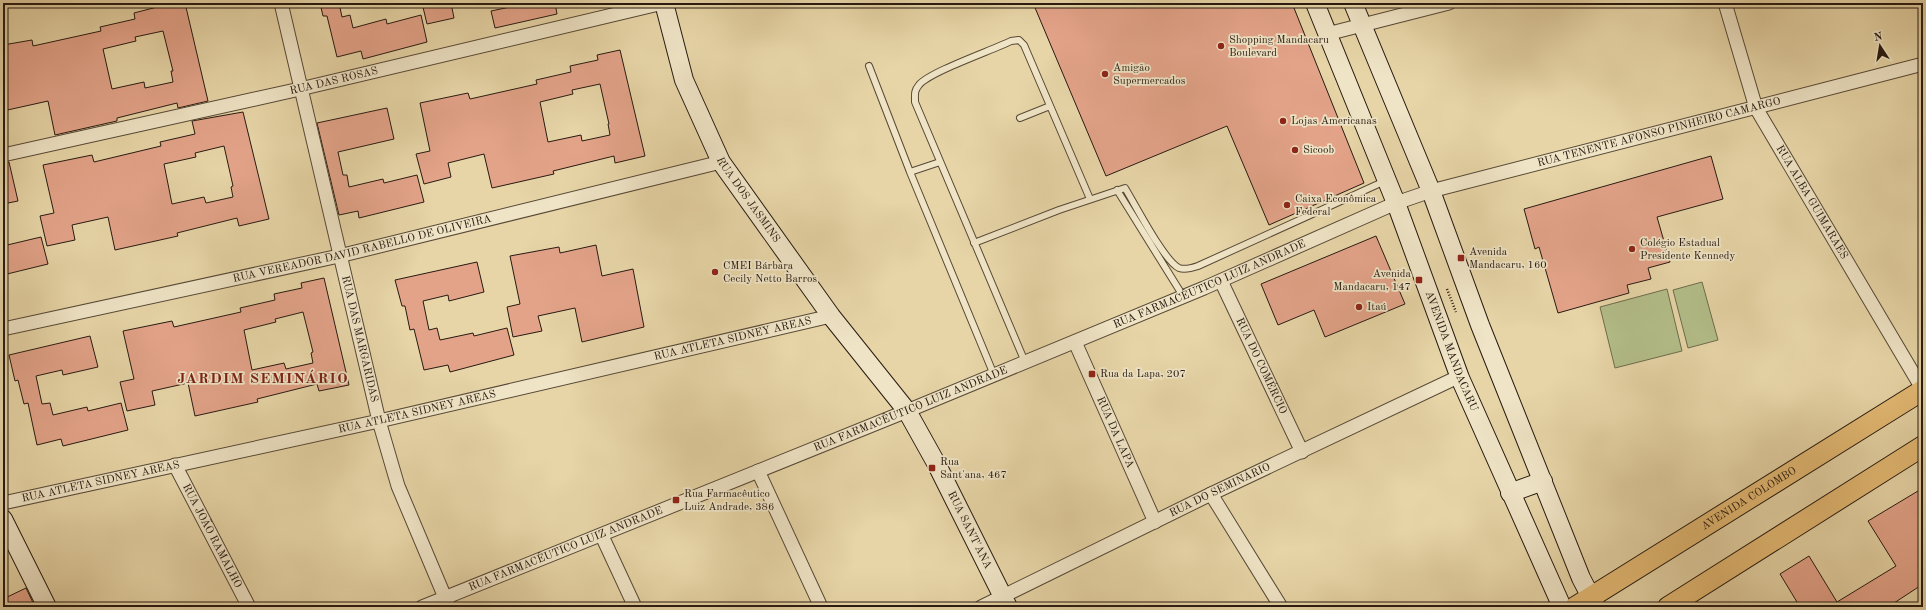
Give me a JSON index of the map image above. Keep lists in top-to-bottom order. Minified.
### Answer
{"streets":{"main road":["RUA DOS JASMINS","AVENIDA MANDACARU","AVENIDA COLOMBO","RUA SANT'ANA"],"street":["RUA DAS ROSAS","RUA TENENTE AFONSO PINHEIRO CAMARGO","RUA ALBA GUIMARÃES","RUA VEREADOR DAVID RABELLO DE OLIVEIRA","RUA FARMACÊUTICO LUIZ ANDRADE","RUA DAS MARGARIDAS","RUA ATLETA SIDNEY AREAS","RUA DO COMÉRCIO","RUA DA LAPA","RUA DO SEMINÁRIO","RUA JOÃO RAMALHO"]},"crossings":[["RUA DAS ROSAS","RUA DOS JASMINS"],["RUA DAS ROSAS","RUA DAS MARGARIDAS"],["RUA TENENTE AFONSO PINHEIRO CAMARGO","RUA ALBA GUIMARÃES"],["RUA TENENTE AFONSO PINHEIRO CAMARGO","RUA FARMACÊUTICO LUIZ ANDRADE"],["RUA TENENTE AFONSO PINHEIRO CAMARGO","AVENIDA MANDACARU"],["RUA DOS JASMINS","RUA VEREADOR DAVID RABELLO DE OLIVEIRA"],["RUA DOS JASMINS","RUA FARMACÊUTICO LUIZ ANDRADE"],["RUA DOS JASMINS","RUA ATLETA SIDNEY AREAS"],["RUA DOS JASMINS","RUA SANT'ANA"],["RUA ALBA GUIMARÃES","AVENIDA COLOMBO"],["RUA VEREADOR DAVID RABELLO DE OLIVEIRA","RUA DAS MARGARIDAS"],["RUA FARMACÊUTICO LUIZ ANDRADE","RUA DAS MARGARIDAS"],["RUA FARMACÊUTICO LUIZ ANDRADE","AVENIDA MANDACARU"],["RUA FARMACÊUTICO LUIZ ANDRADE","RUA DO COMÉRCIO"],["RUA FARMACÊUTICO LUIZ ANDRADE","RUA DA LAPA"],["RUA FARMACÊUTICO LUIZ ANDRADE","RUA SANT'ANA"],["RUA DAS MARGARIDAS","RUA ATLETA SIDNEY AREAS"],["RUA ATLETA SIDNEY AREAS","RUA JOÃO RAMALHO"],["AVENIDA MANDACARU","RUA DO SEMINÁRIO"],["RUA DO COMÉRCIO","RUA DO SEMINÁRIO"],["RUA DA LAPA","RUA DO SEMINÁRIO"],["RUA DO SEMINÁRIO","RUA SANT'ANA"]],"districts":["JARDIM SEMINÁRIO"],"places":{"other":["Shopping Mandacaru Boulevard","Amigão Supermercados","Lojas Americanas","Sicoob","Caixa Econômica Federal","Colégio Estadual Presidente Kennedy","CMEI Bárbara Cecily Netto Barros","Itaú"],"transit":["Avenida Mandacaru, 160","Avenida Mandacaru, 147","Rua da Lapa, 207","Rua Sant'ana, 467","Rua Farmacêutico Luiz Andrade, 386"]},"north":"top"}
